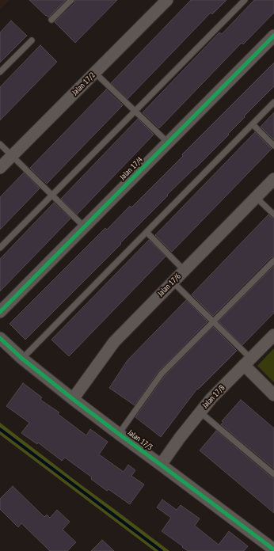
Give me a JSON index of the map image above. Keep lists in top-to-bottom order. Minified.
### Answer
{"streets":{"street":["Jalan 17/2","Jalan 17/4","Jalan 17/6","Jalan 17/8","Jalan 17/3"]},"crossings":[["Jalan 17/6","Jalan 17/3"],["Jalan 17/8","Jalan 17/3"]]}
